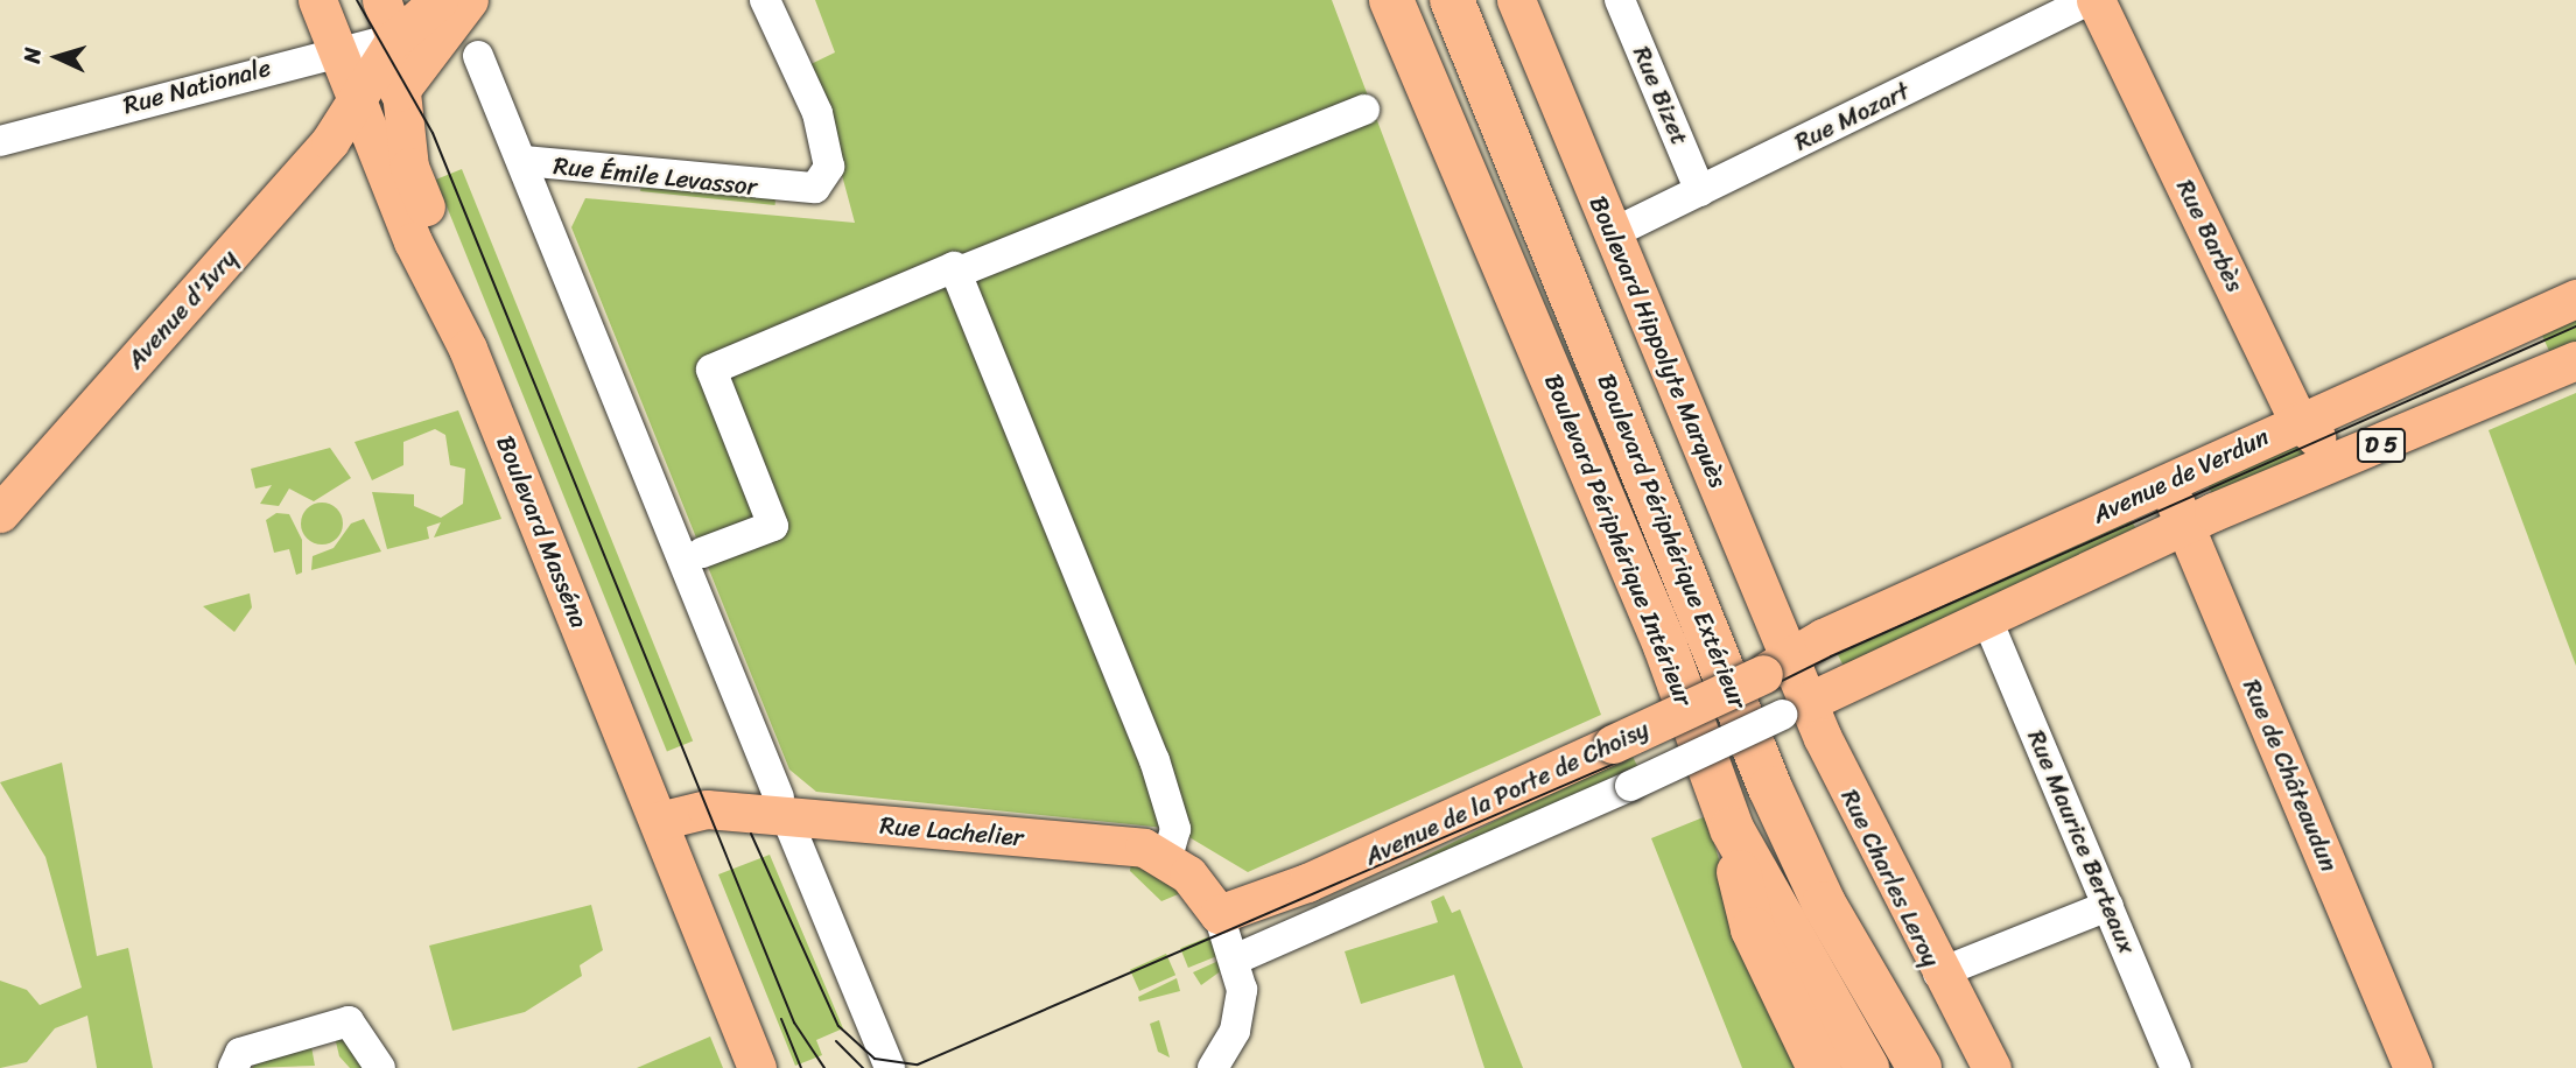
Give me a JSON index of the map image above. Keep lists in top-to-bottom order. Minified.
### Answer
{"streets":{"highway":["Boulevard Périphérique Intérieur","Boulevard Périphérique Extérieur"],"main road":["Rue Barbès","Avenue d'Ivry","Boulevard Hippolyte Marquès","D 5","Avenue de Verdun","Boulevard Masséna","Rue de Châteaudun","Avenue de la Porte de Choisy","Rue Lachelier","Rue Charles Leroy"],"street":["Rue Nationale","Rue Bizet","Rue Mozart","Rue Émile Levassor","Rue Maurice Berteaux"]},"crossings":[["Rue Nationale","Boulevard Masséna"],["Rue Bizet","Rue Mozart"],["Rue Mozart","Rue Barbès"],["Rue Mozart","Boulevard Hippolyte Marquès"],["Rue Barbès","Avenue de Verdun"],["Avenue d'Ivry","Boulevard Masséna"],["Boulevard Hippolyte Marquès","Avenue de Verdun"],["Boulevard Hippolyte Marquès","Avenue de la Porte de Choisy"],["Boulevard Hippolyte Marquès","Rue Charles Leroy"],["Avenue de Verdun","Rue de Châteaudun"],["Avenue de Verdun","Avenue de la Porte de Choisy"],["Avenue de Verdun","Rue Maurice Berteaux"],["Avenue de Verdun","Rue Charles Leroy"],["Boulevard Masséna","Rue Lachelier"],["Avenue de la Porte de Choisy","Rue Charles Leroy"]],"north":"left"}
